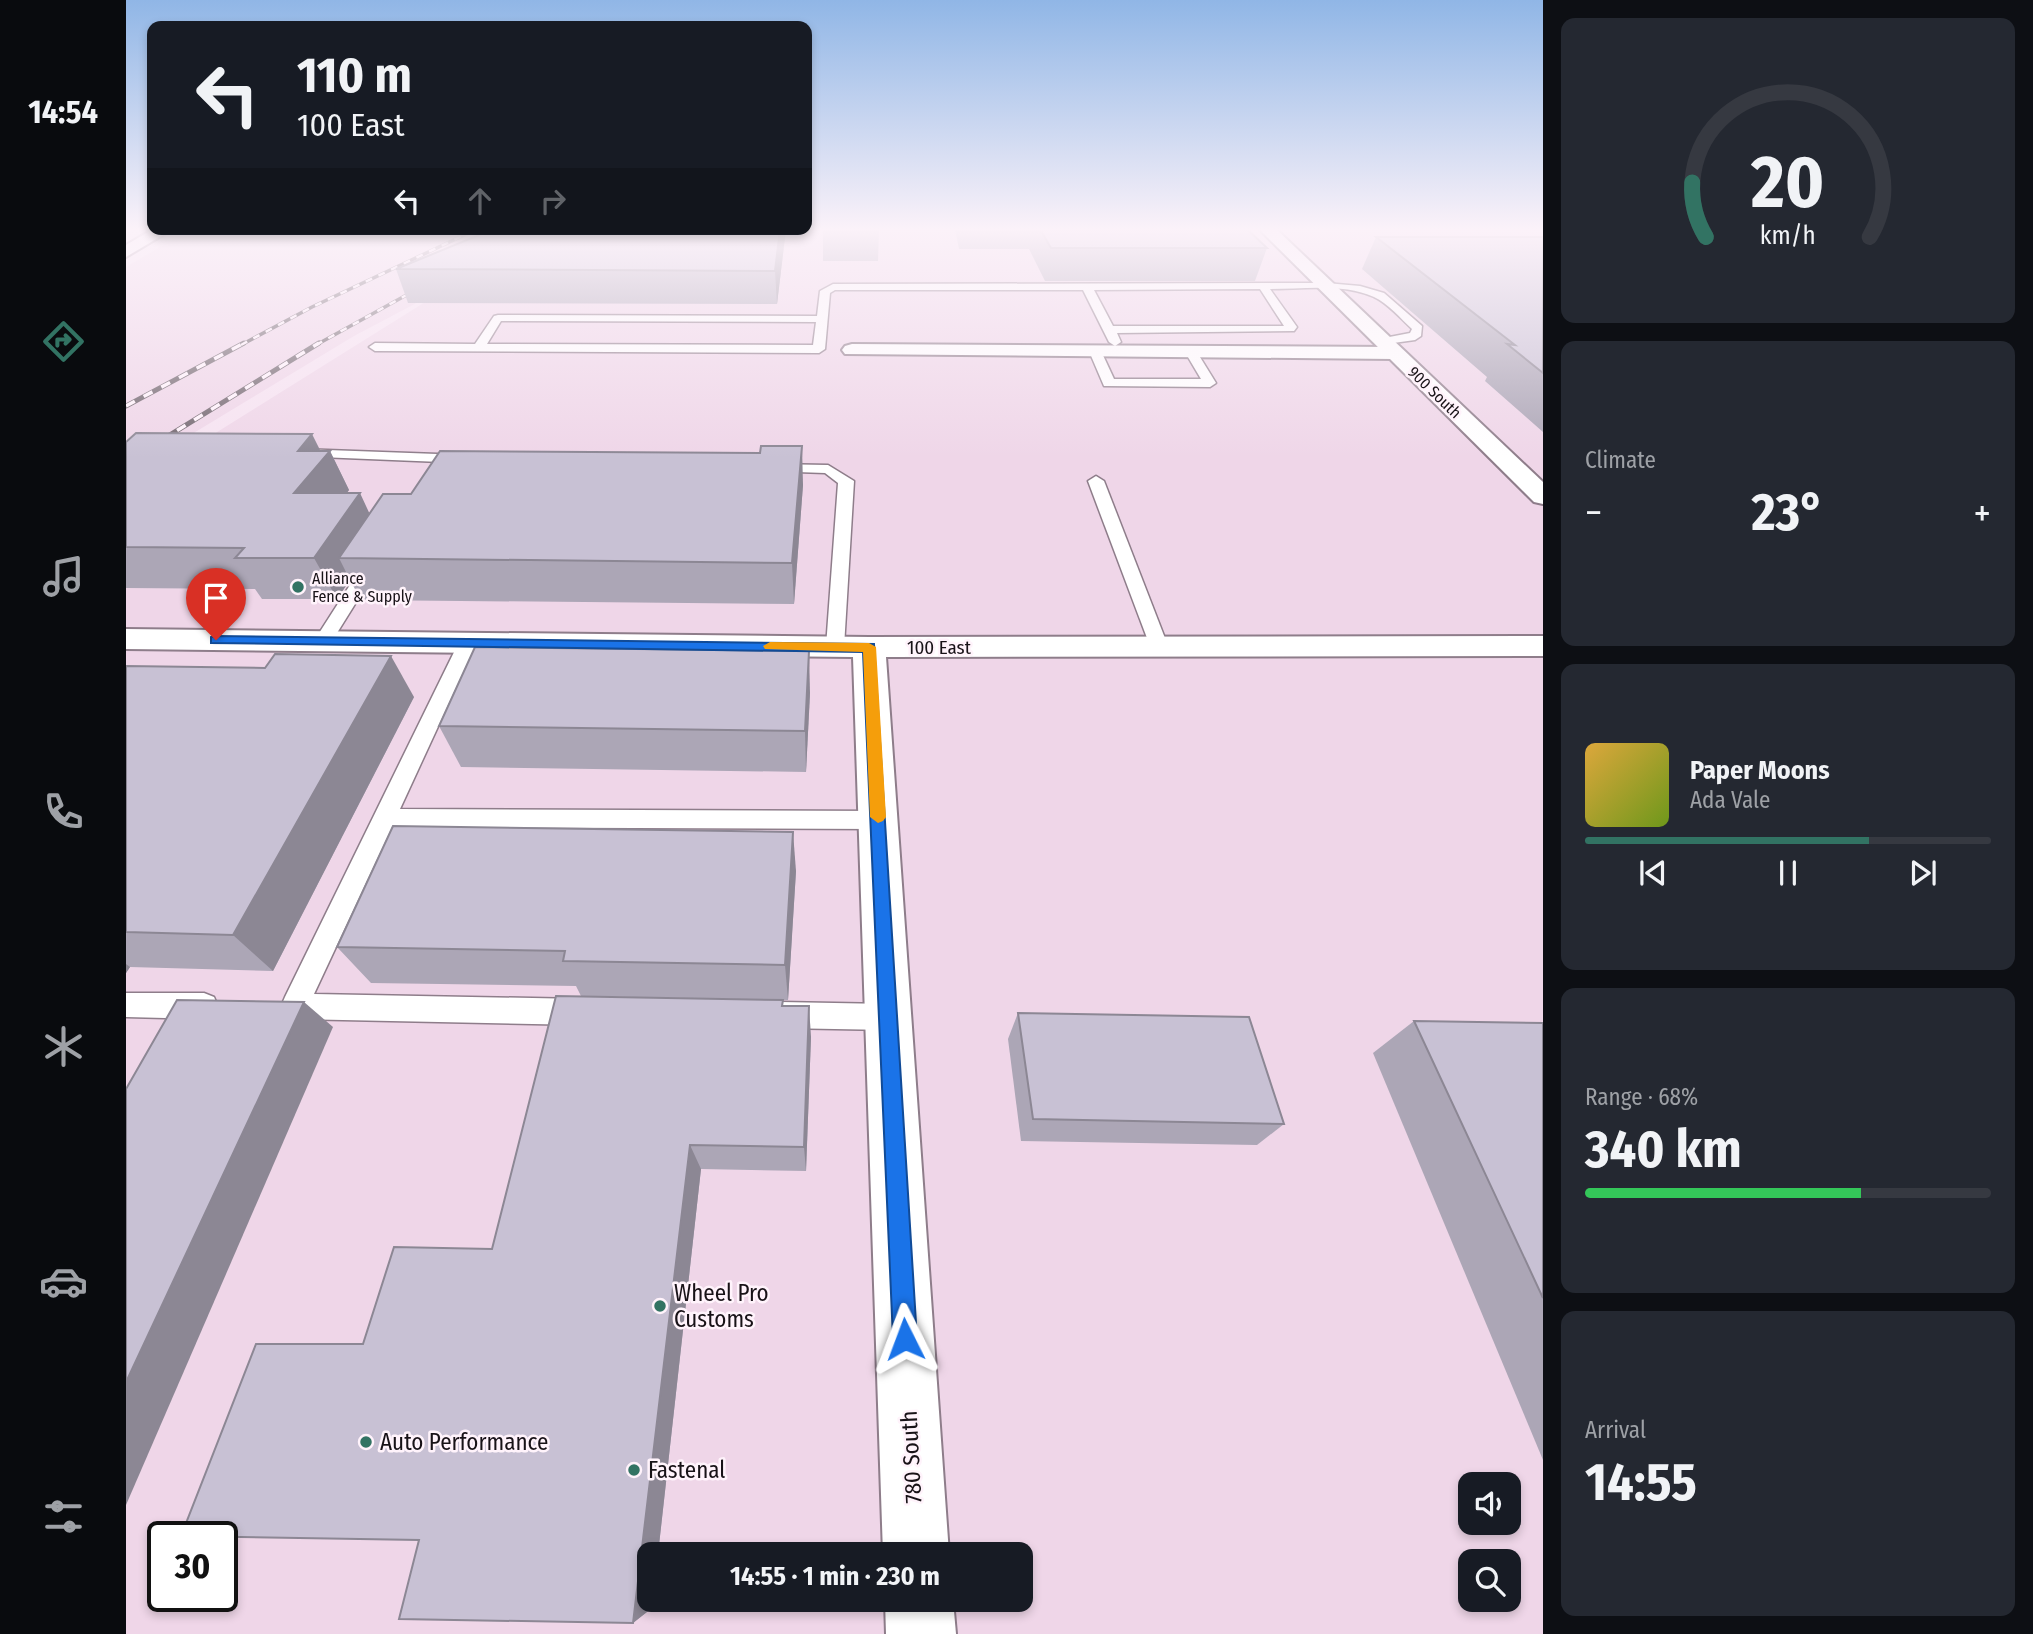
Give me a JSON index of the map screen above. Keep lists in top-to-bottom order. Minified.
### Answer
{"streets":{"street":["900 South","100 East","780 South"]},"crossings":[["100 East","780 South"]],"places":["Alliance Fence & Supply","Wheel Pro Customs","Auto Performance","Fastenal"],"page":{"tabs":"14:54","turn":["110 m","100 East"],"tile":["Climate",["Range · 68%","340 km"],["Arrival","14:55"]],"heat":["−","23°","+"],"song":["Paper Moons","Ada Vale"],"limit":"30","trip":"14:55 · 1 min · 230 m","gauge":["20","km/h"]}}
